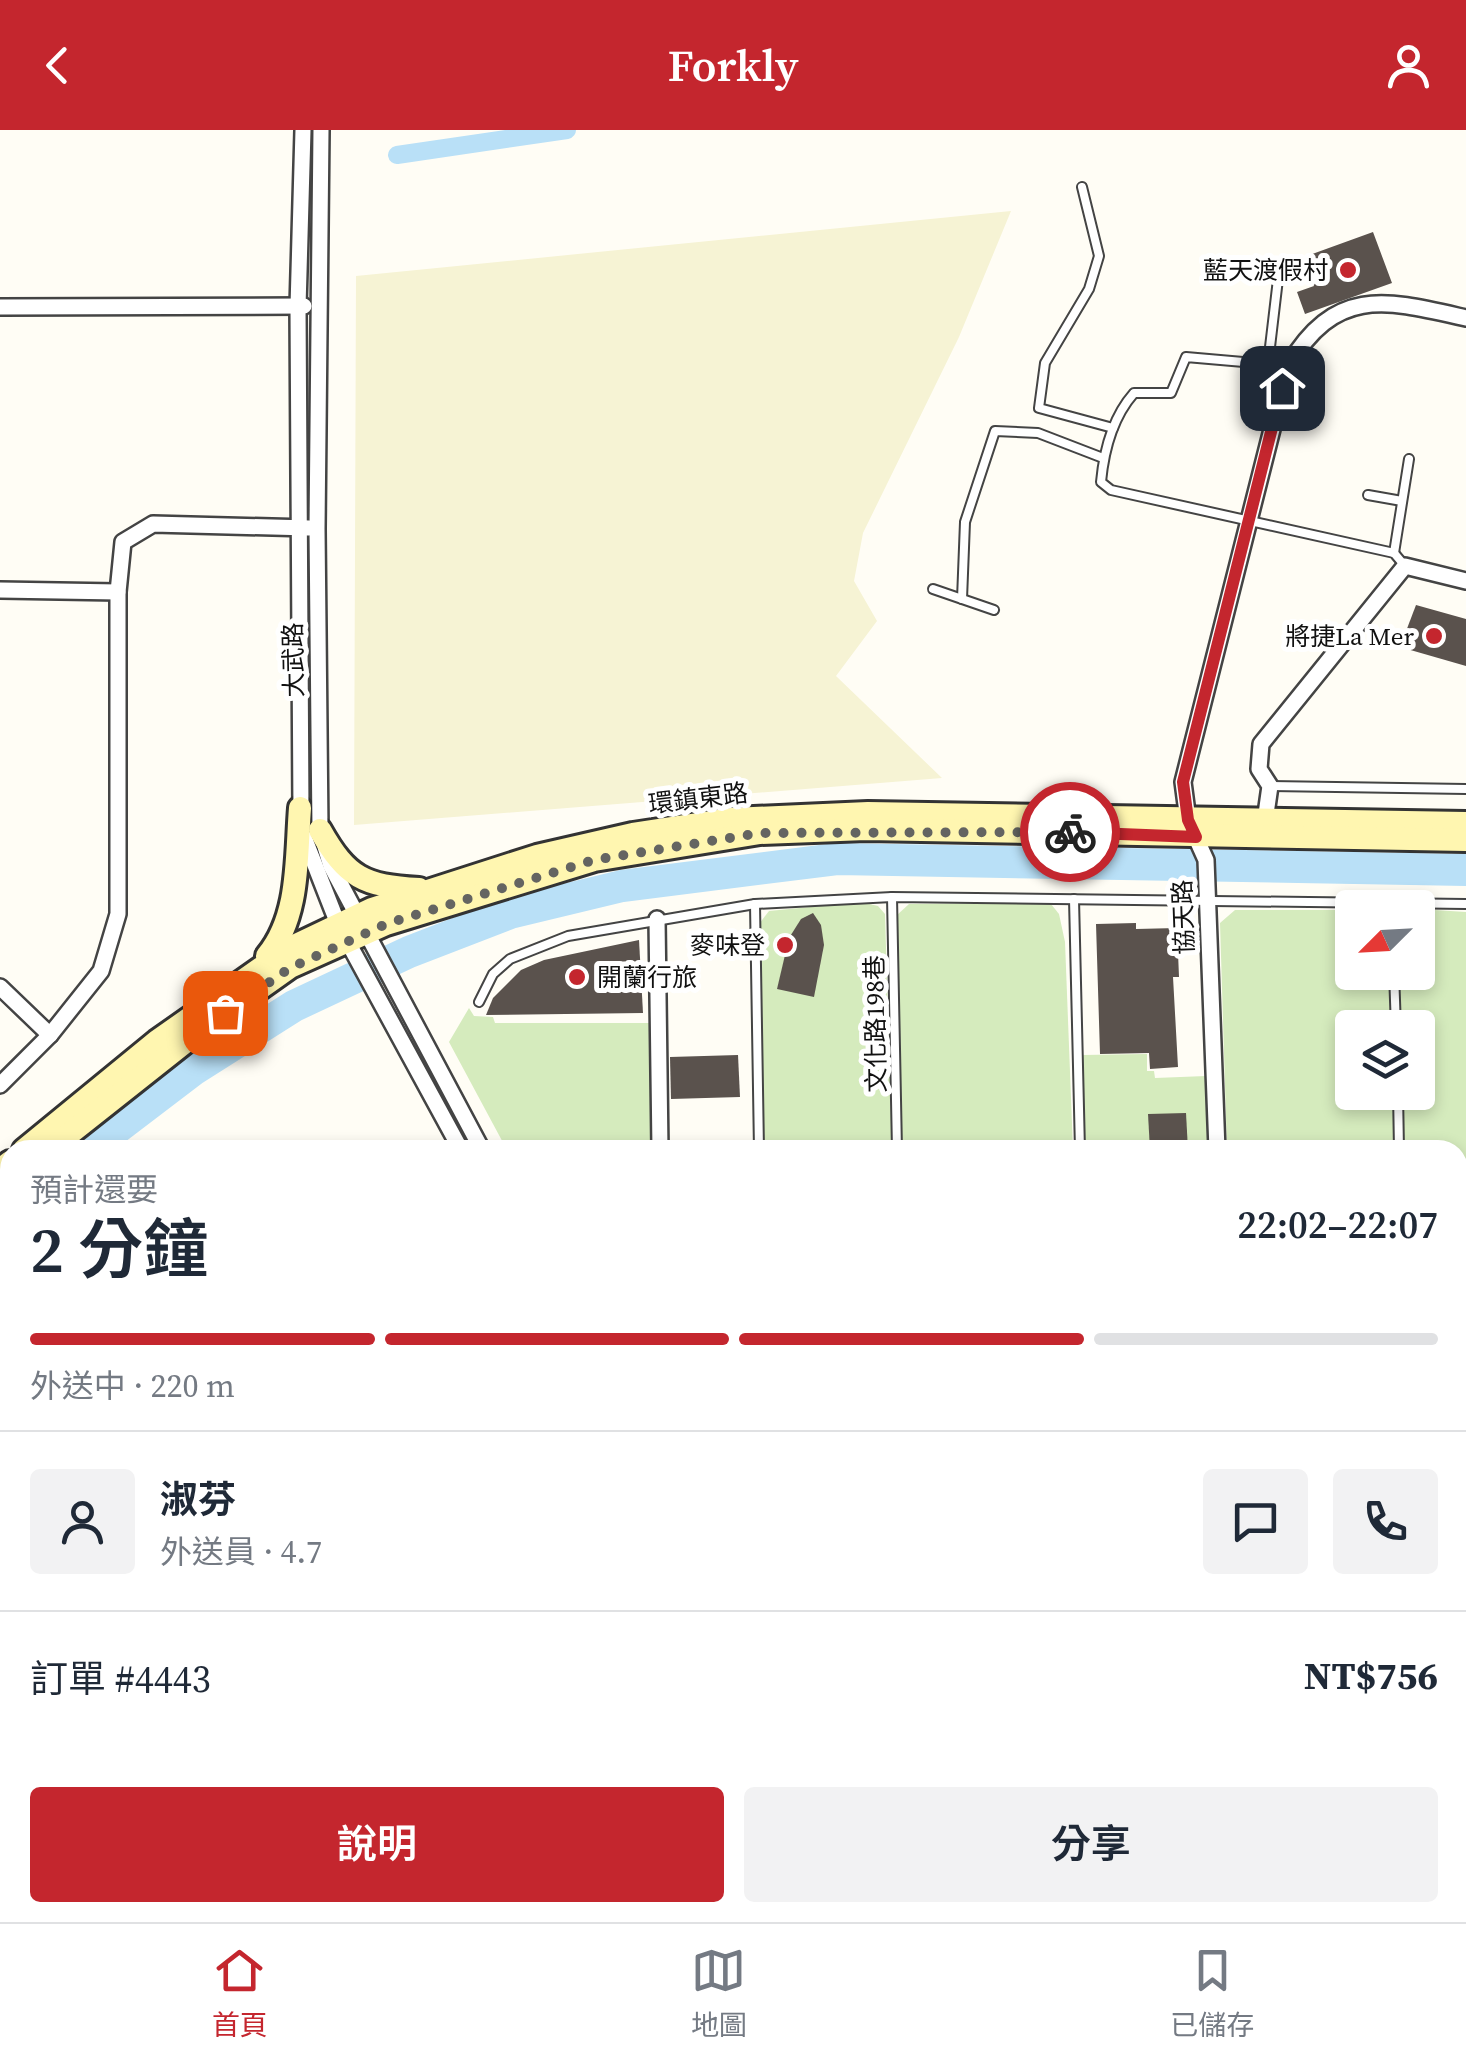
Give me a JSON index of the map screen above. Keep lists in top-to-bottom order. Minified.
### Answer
{"streets":{"street":["大武路","環鎮東路","協天路"],"lane":["文化路198巷"]},"crossings":[["大武路","環鎮東路"],["環鎮東路","協天路"]],"places":["藍天渡假村","將捷La Mer","麥味登","開蘭行旅"],"north":"bottom left","page":{"header":"Forkly","heading":["2 分鐘","預計還要","22:02–22:07"],"panel":["淑芬","外送員 · 4.7","訂單 #4443","NT$756"],"bar":"外送中 · 220 m","buttons":["說明","分享"],"tabs":["首頁","地圖","已儲存"]}}
